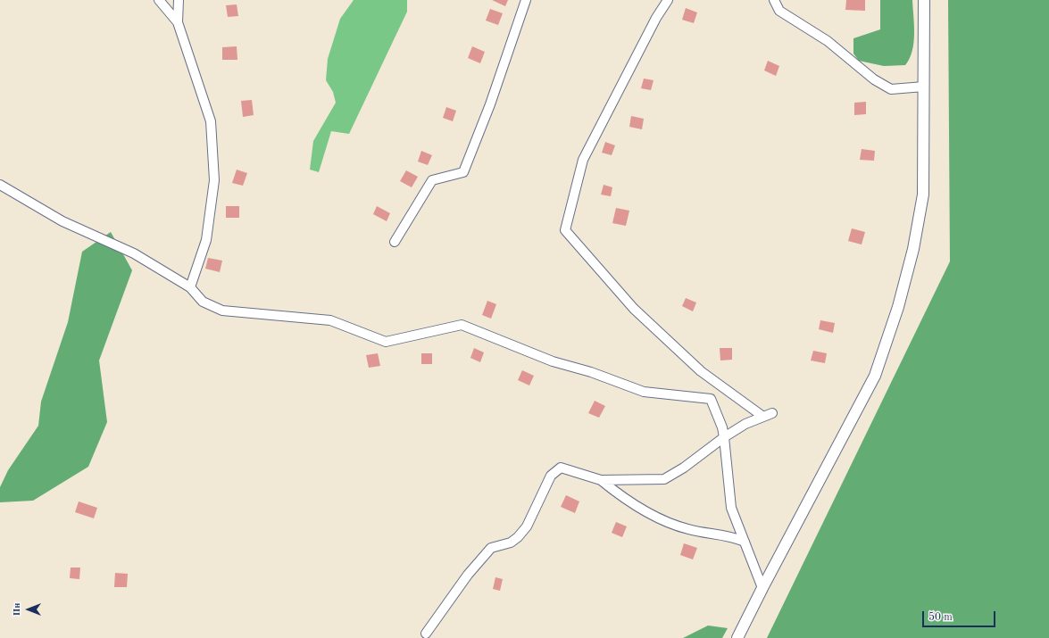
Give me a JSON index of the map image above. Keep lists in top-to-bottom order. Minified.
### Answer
{"scale_bar":"50 m","north":"left"}
